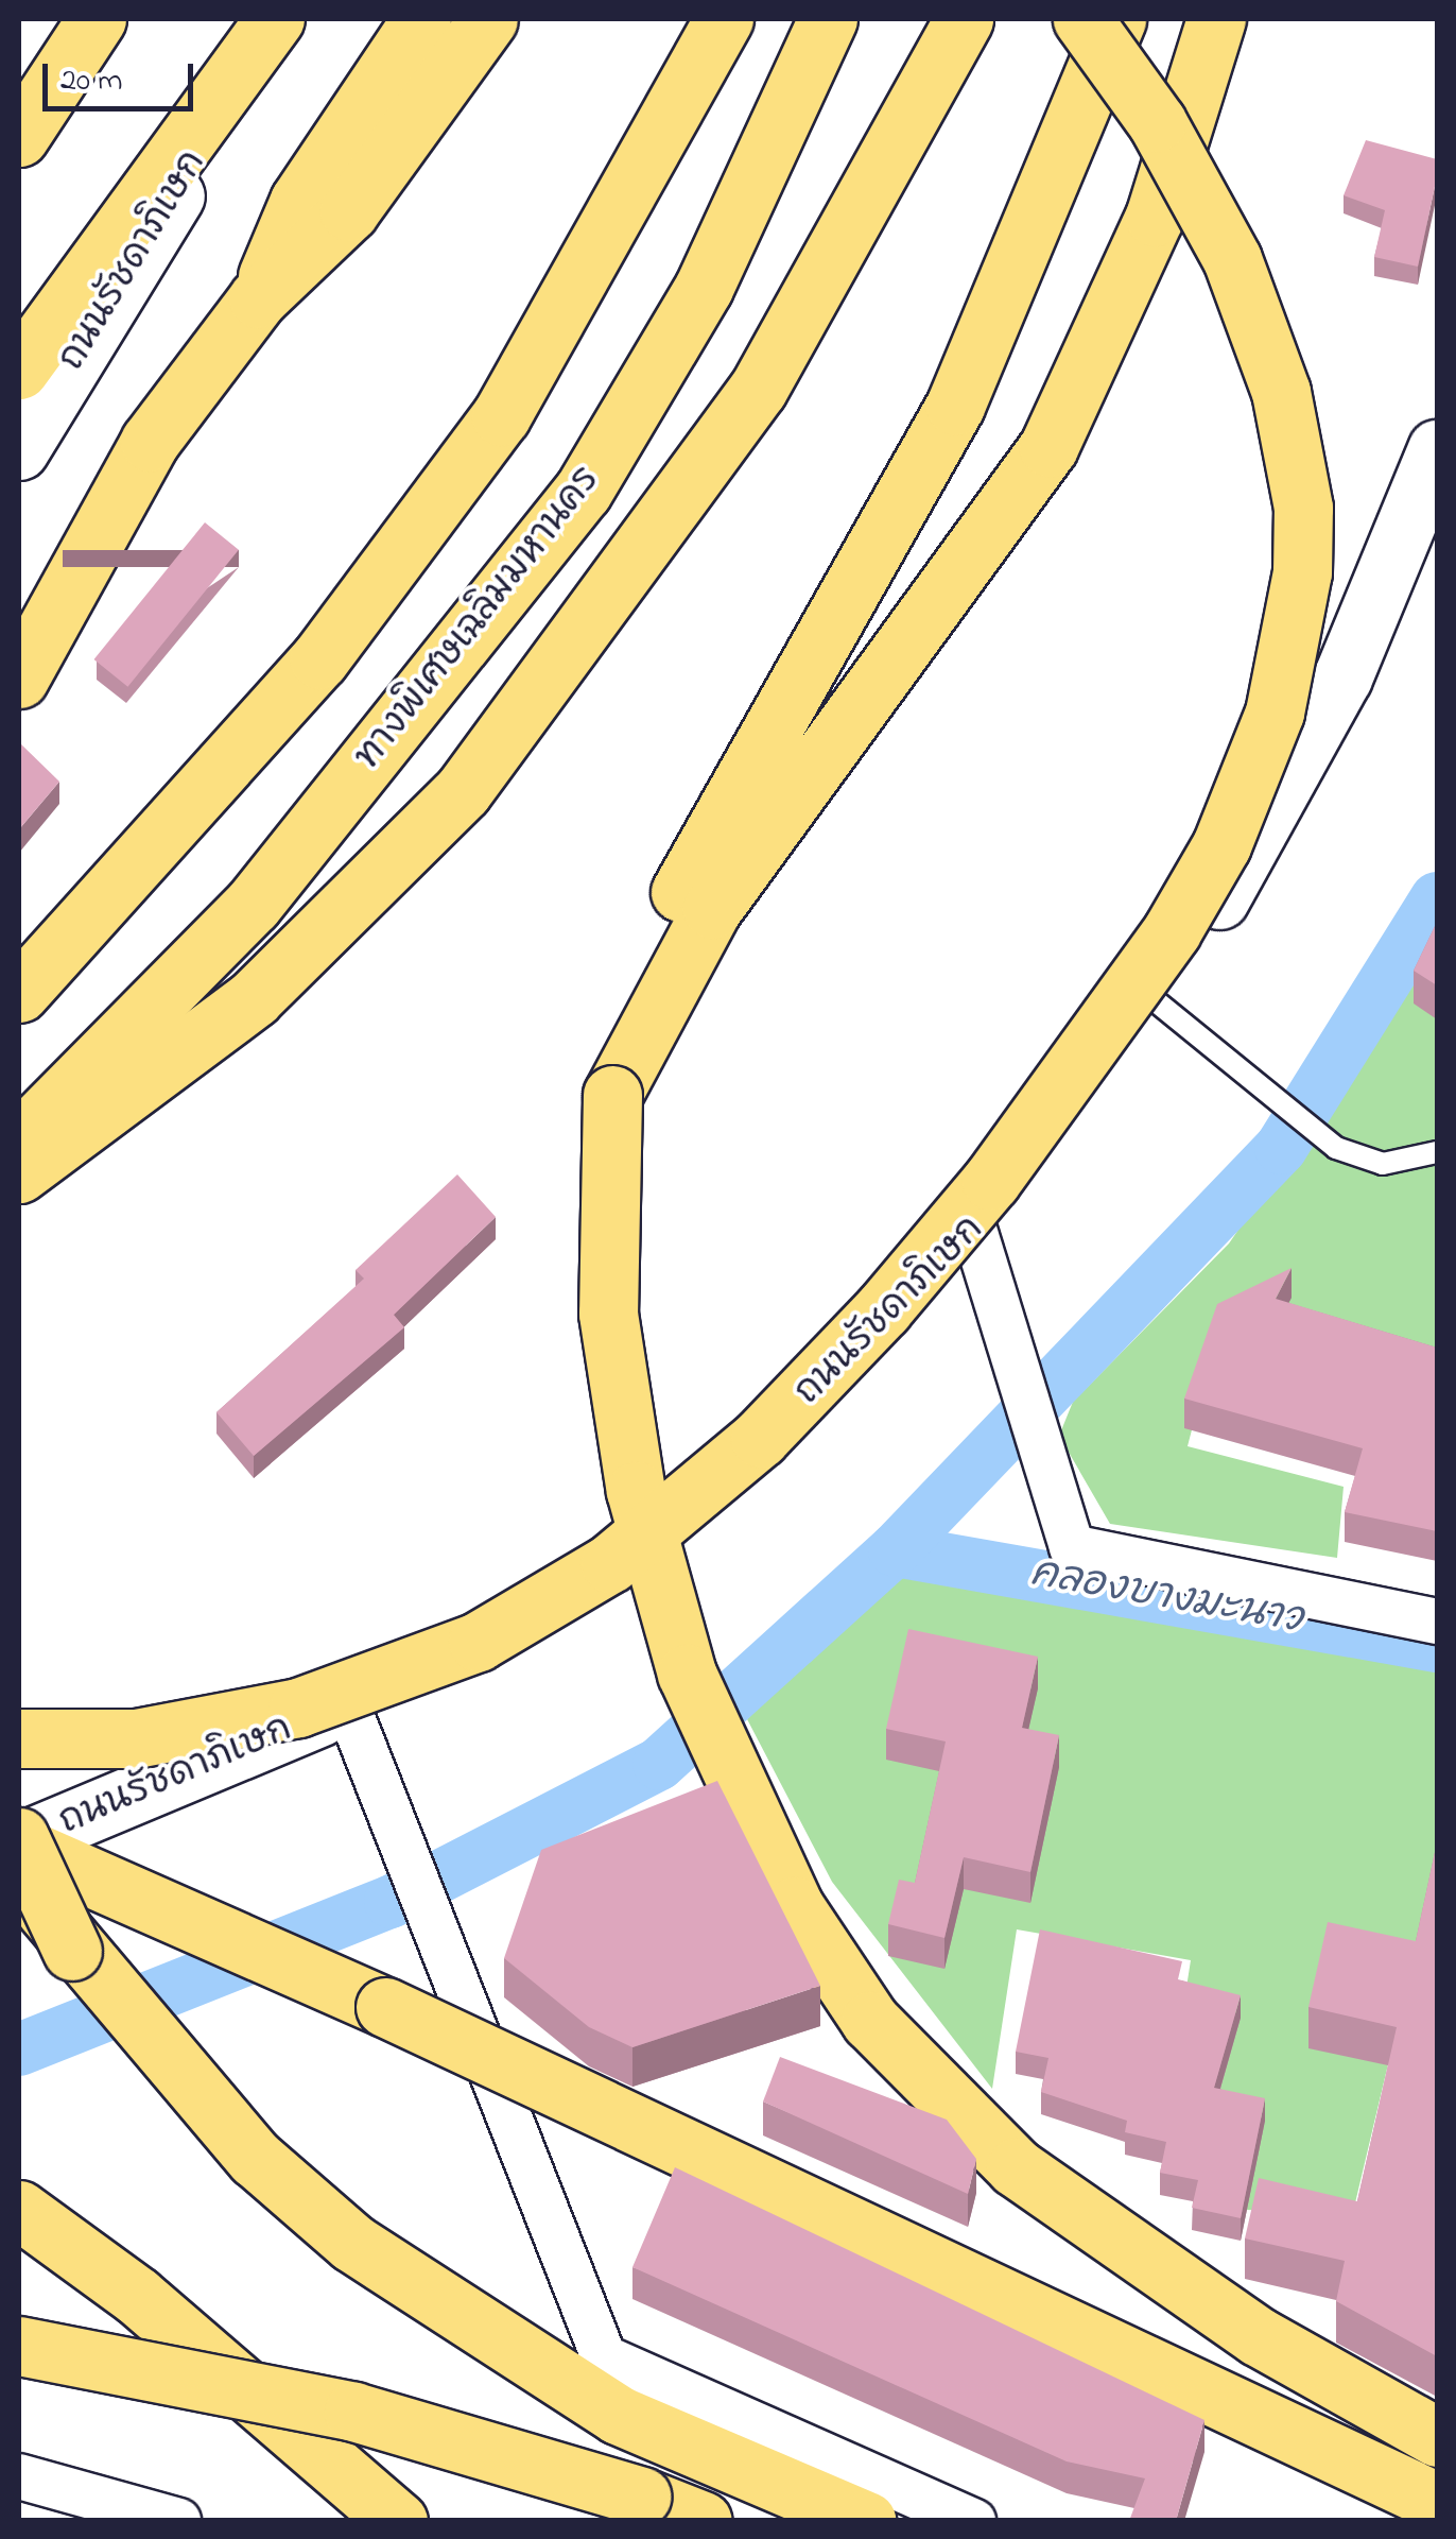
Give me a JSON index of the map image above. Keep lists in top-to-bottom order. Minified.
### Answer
{"streets":{"highway":["ทางพิเศษเฉลิมมหานคร"],"main road":["ถนนรัชดาภิเษก"]},"water":["คลองบางมะนาว"],"scale_bar":"20 m"}
